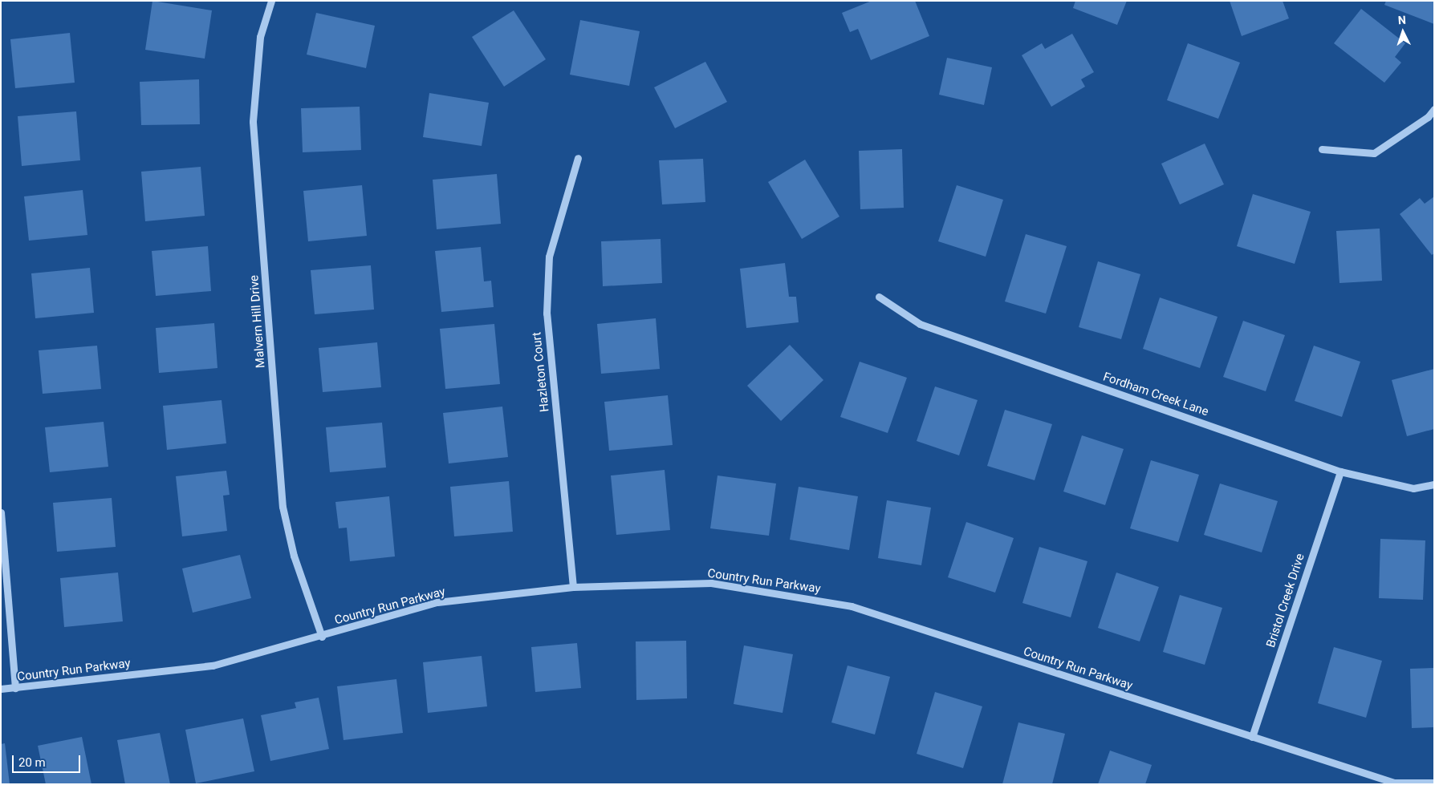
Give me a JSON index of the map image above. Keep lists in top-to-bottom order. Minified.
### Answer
{"streets":{"street":["Malvern Hill Drive","Hazleton Court","Fordham Creek Lane","Country Run Parkway","Bristol Creek Drive"]},"crossings":[["Malvern Hill Drive","Country Run Parkway"],["Hazleton Court","Country Run Parkway"],["Fordham Creek Lane","Bristol Creek Drive"],["Country Run Parkway","Bristol Creek Drive"]],"scale_bar":"20 m","north":"top"}
